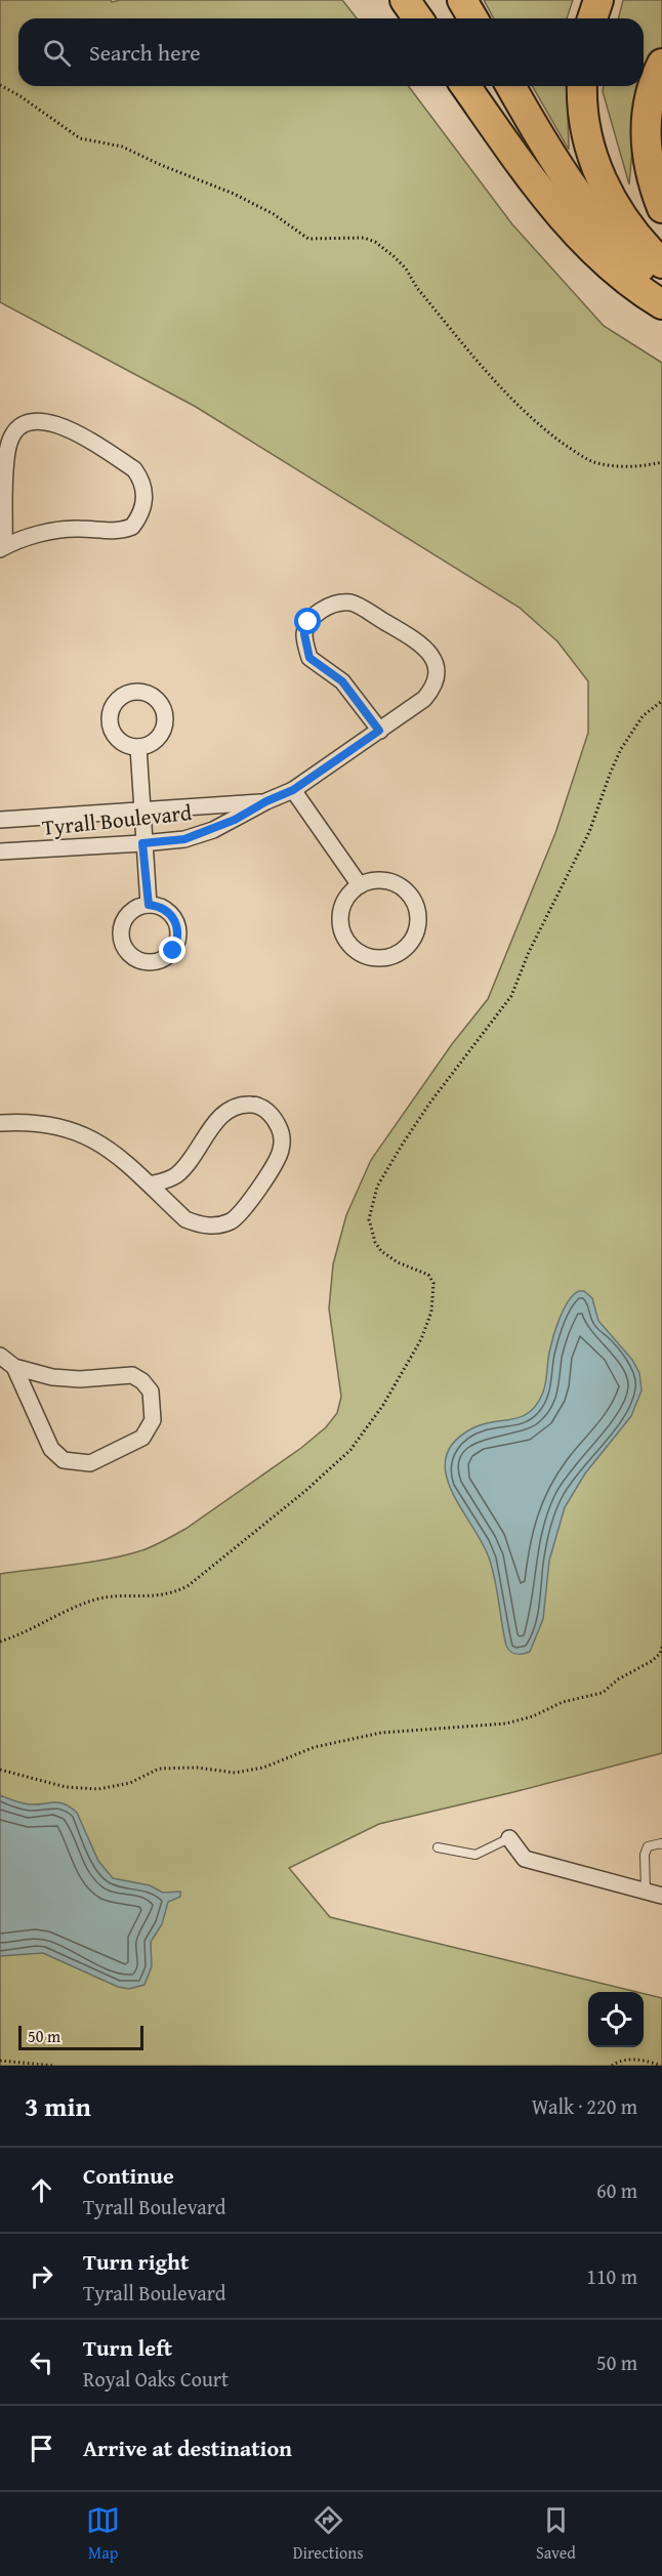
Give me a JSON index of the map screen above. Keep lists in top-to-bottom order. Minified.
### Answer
{"streets":{"street":["Tyrall Boulevard"]},"scale_bar":"50 m","page":{"search":"Search here","scale":"50 m","heading":["3 min","Walk · 220 m"],"list":[["Continue","Tyrall Boulevard","60 m"],["Turn right","Tyrall Boulevard","110 m"],["Turn left","Royal Oaks Court","50 m"],"Arrive at destination"],"nav":["Map","Directions","Saved"]}}
